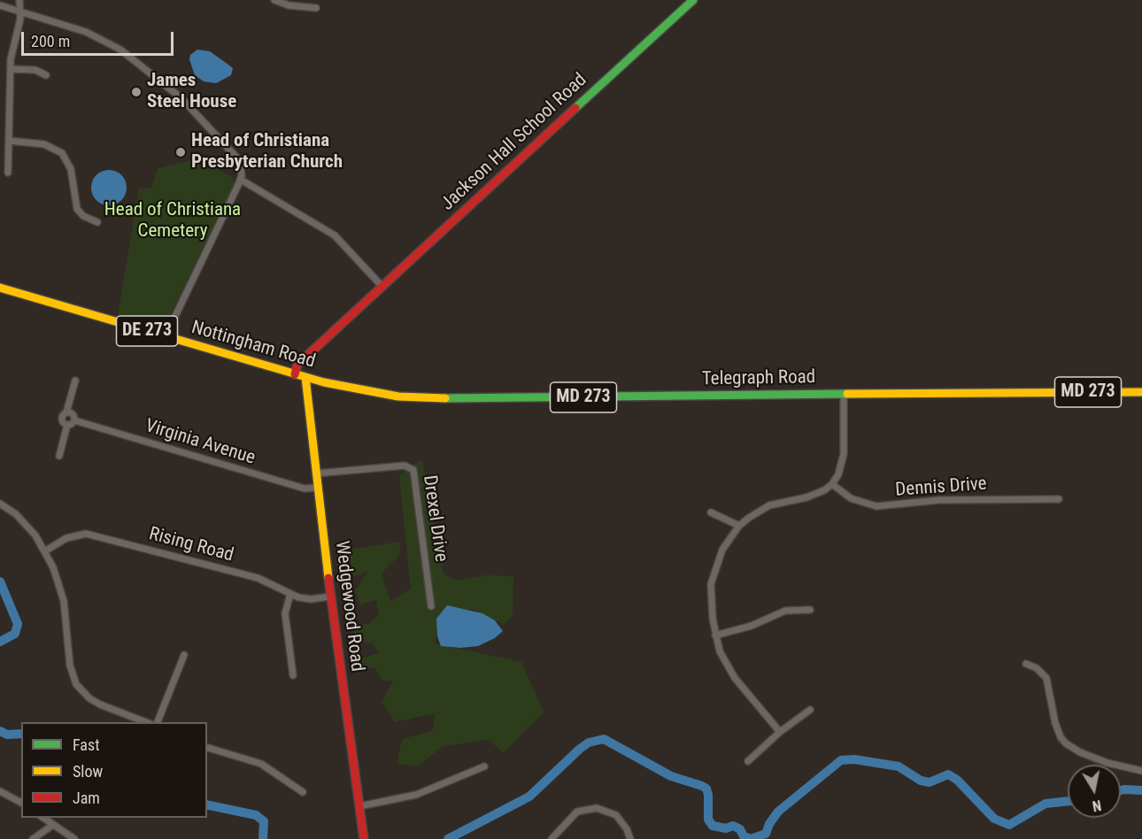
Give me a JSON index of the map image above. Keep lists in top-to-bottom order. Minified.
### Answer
{"streets":{"main road":["Jackson Hall School Road","DE 273","Nottingham Road","Telegraph Road","MD 273","Wedgewood Road"],"street":["Virginia Avenue","Dennis Drive","Drexel Drive","Rising Road"]},"crossings":[["Jackson Hall School Road","Nottingham Road"],["Nottingham Road","Telegraph Road"],["Nottingham Road","Wedgewood Road"],["Virginia Avenue","Wedgewood Road"],["Drexel Drive","Wedgewood Road"],["Rising Road","Wedgewood Road"]],"parks":["Head of Christiana Cemetery"],"places":["James Steel House","Head of Christiana Presbyterian Church"],"legend":["Fast","Slow","Jam"],"scale_bar":"200 m","north":"bottom"}
